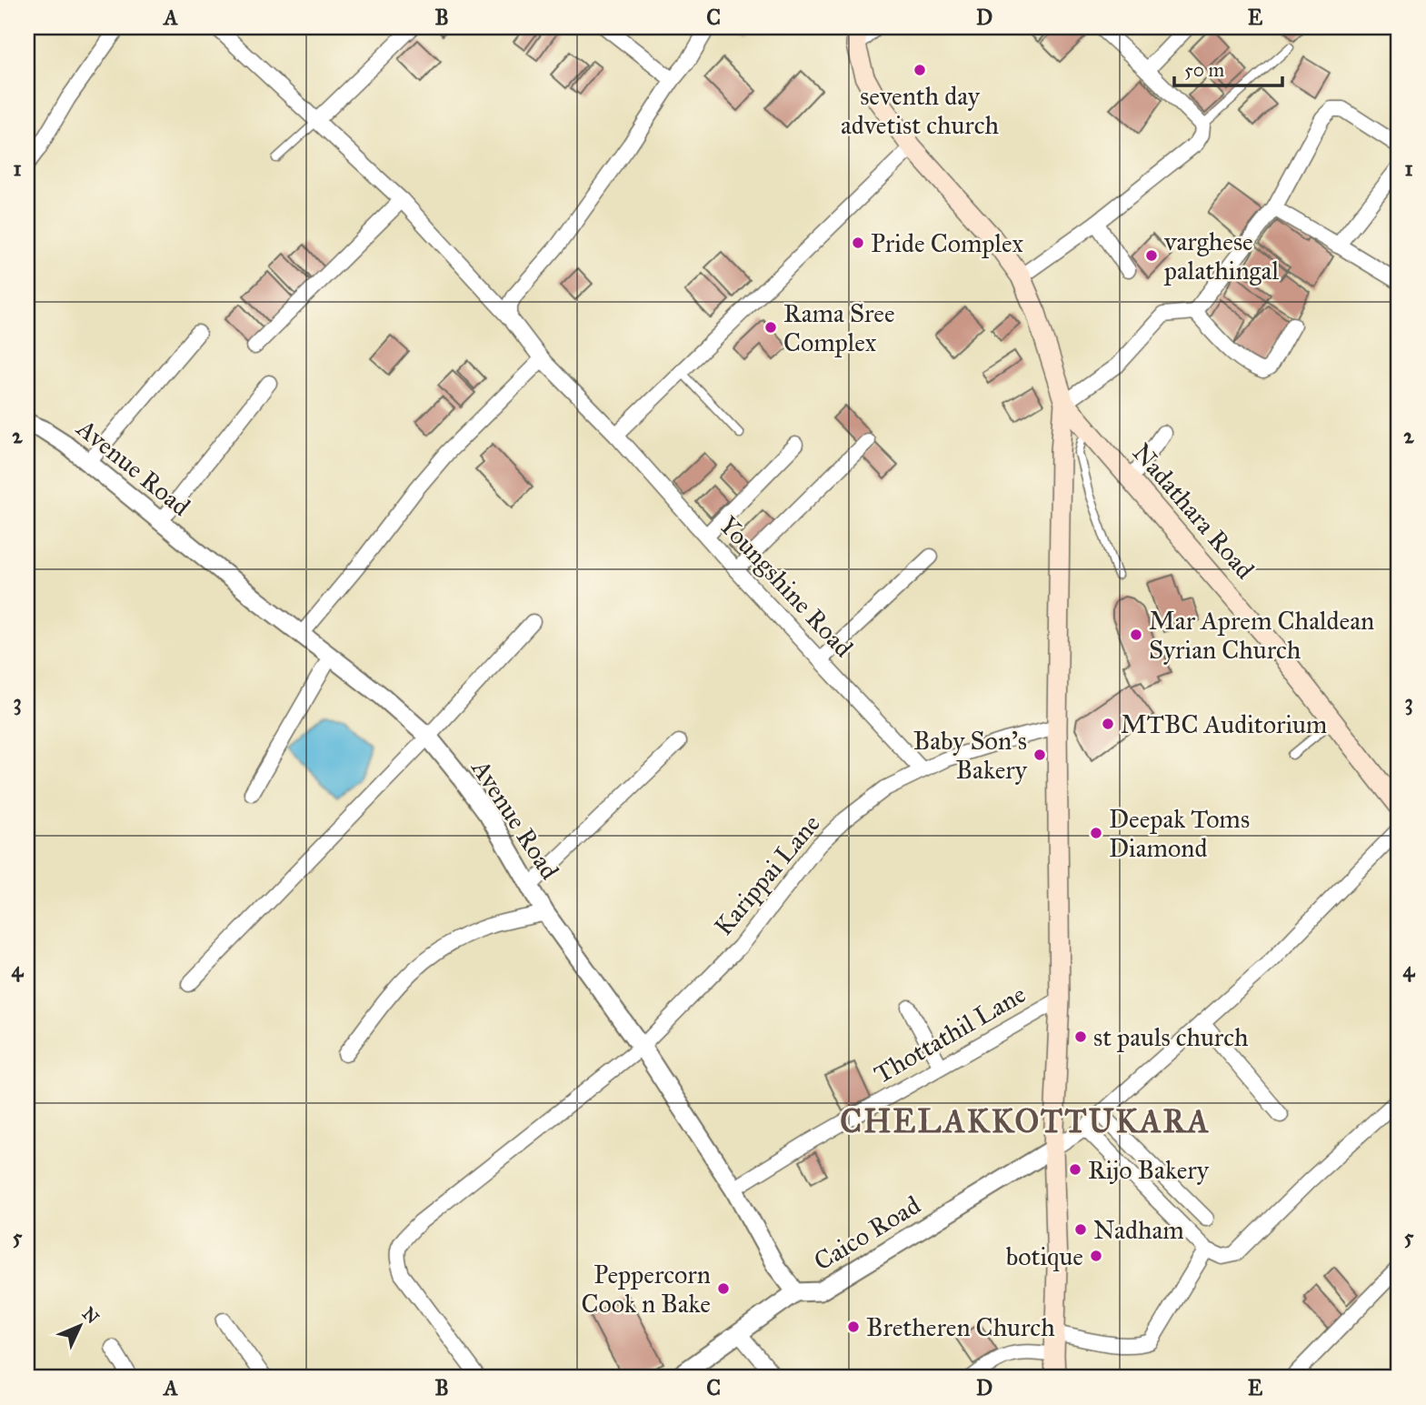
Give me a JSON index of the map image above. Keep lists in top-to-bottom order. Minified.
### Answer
{"streets":{"main road":["Nadathara Road"],"street":["Avenue Road","Youngshine Road","Karippai Lane","Thottathil Lane","Caico Road"]},"crossings":[["Avenue Road","Karippai Lane"],["Avenue Road","Thottathil Lane"],["Avenue Road","Caico Road"],["Youngshine Road","Karippai Lane"]],"districts":["CHELAKKOTTUKARA"],"places":["seventh day advetist church","Pride Complex","varghese palathingal","Rama Sree Complex","Mar Aprem Chaldean Syrian Church","MTBC Auditorium","Baby Son's Bakery","Deepak Toms Diamond","st pauls church","Rijo Bakery","Nadham","botique","Peppercorn Cook n Bake","Bretheren Church"],"scale_bar":"50 m","north":"top right","grid":{"columns":["A","B","C","D","E"],"rows":["1","2","3","4","5"]}}
